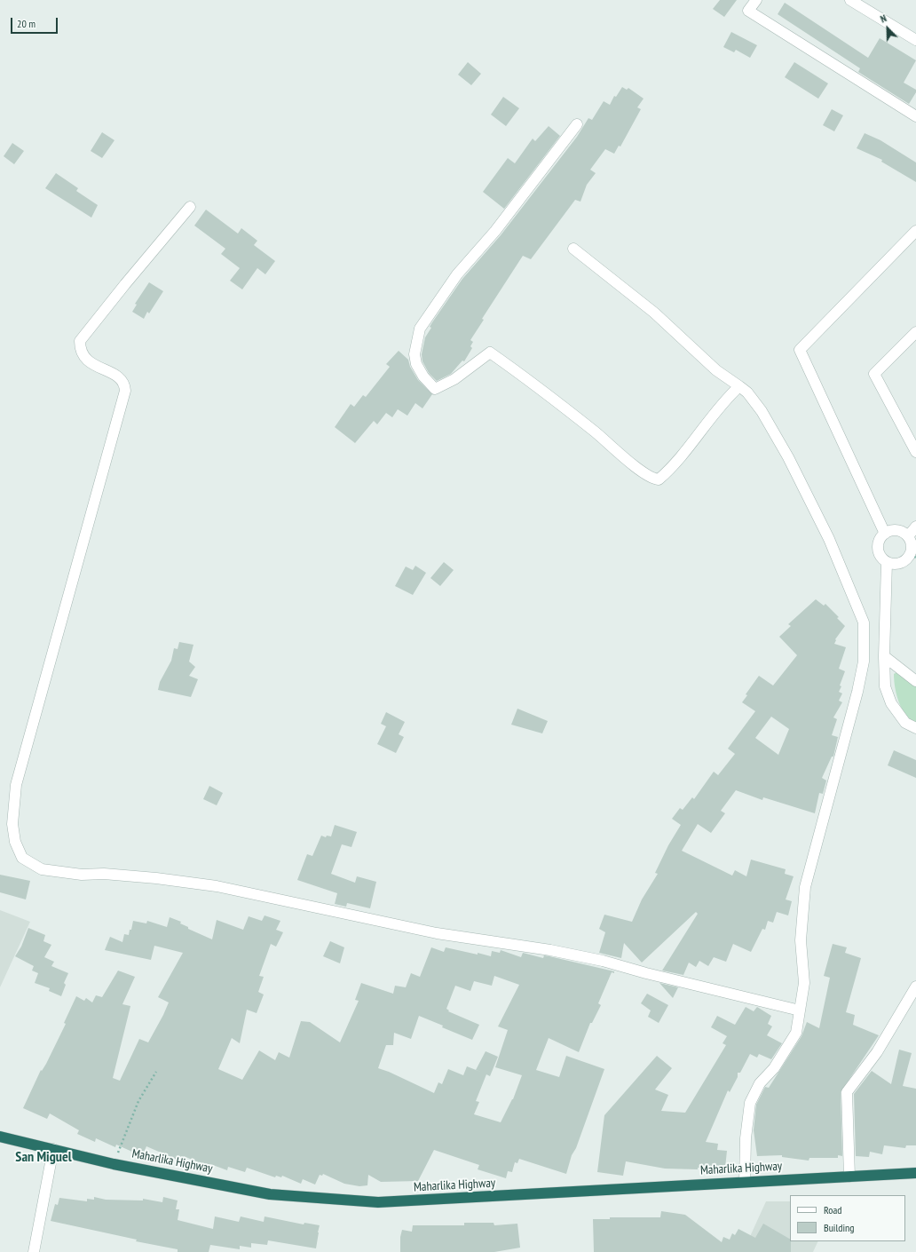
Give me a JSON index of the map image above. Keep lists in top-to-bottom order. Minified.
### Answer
{"streets":{"highway":["Maharlika Highway"]},"districts":["San Miguel"],"legend":["Road","Building"],"scale_bar":"20 m","north":"top left"}
